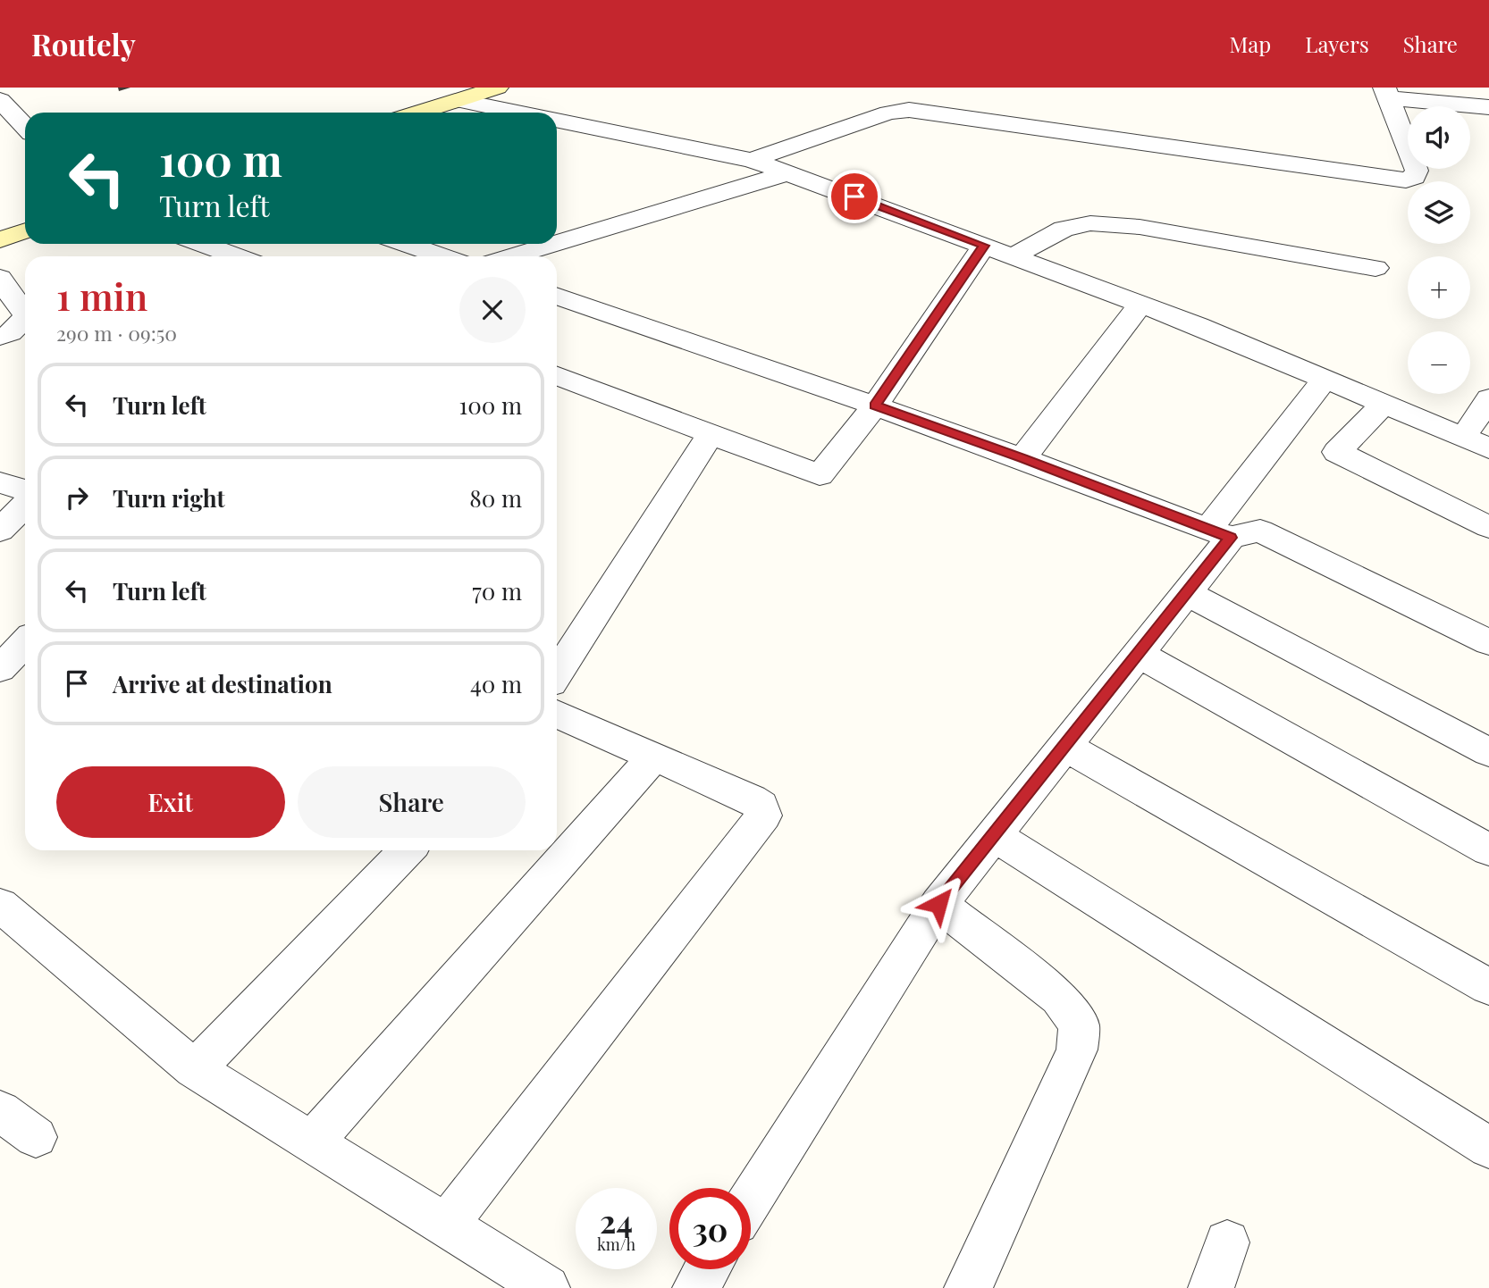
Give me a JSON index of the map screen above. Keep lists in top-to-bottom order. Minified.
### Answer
{"page":{"header":"Routely","nav":["Map","Layers","Share"],"map_buttons":["+","−"],"turn":["100 m","Turn left"],"heading":["1 min","290 m · 09:50"],"list":[{"name":"Turn left","value":"100 m"},{"name":"Turn right","value":"80 m"},{"name":"Turn left","value":"70 m"},{"name":"Arrive at destination","value":"40 m"}],"buttons":["Exit","Share"],"speed":"24 km/h","limit":"30"}}
